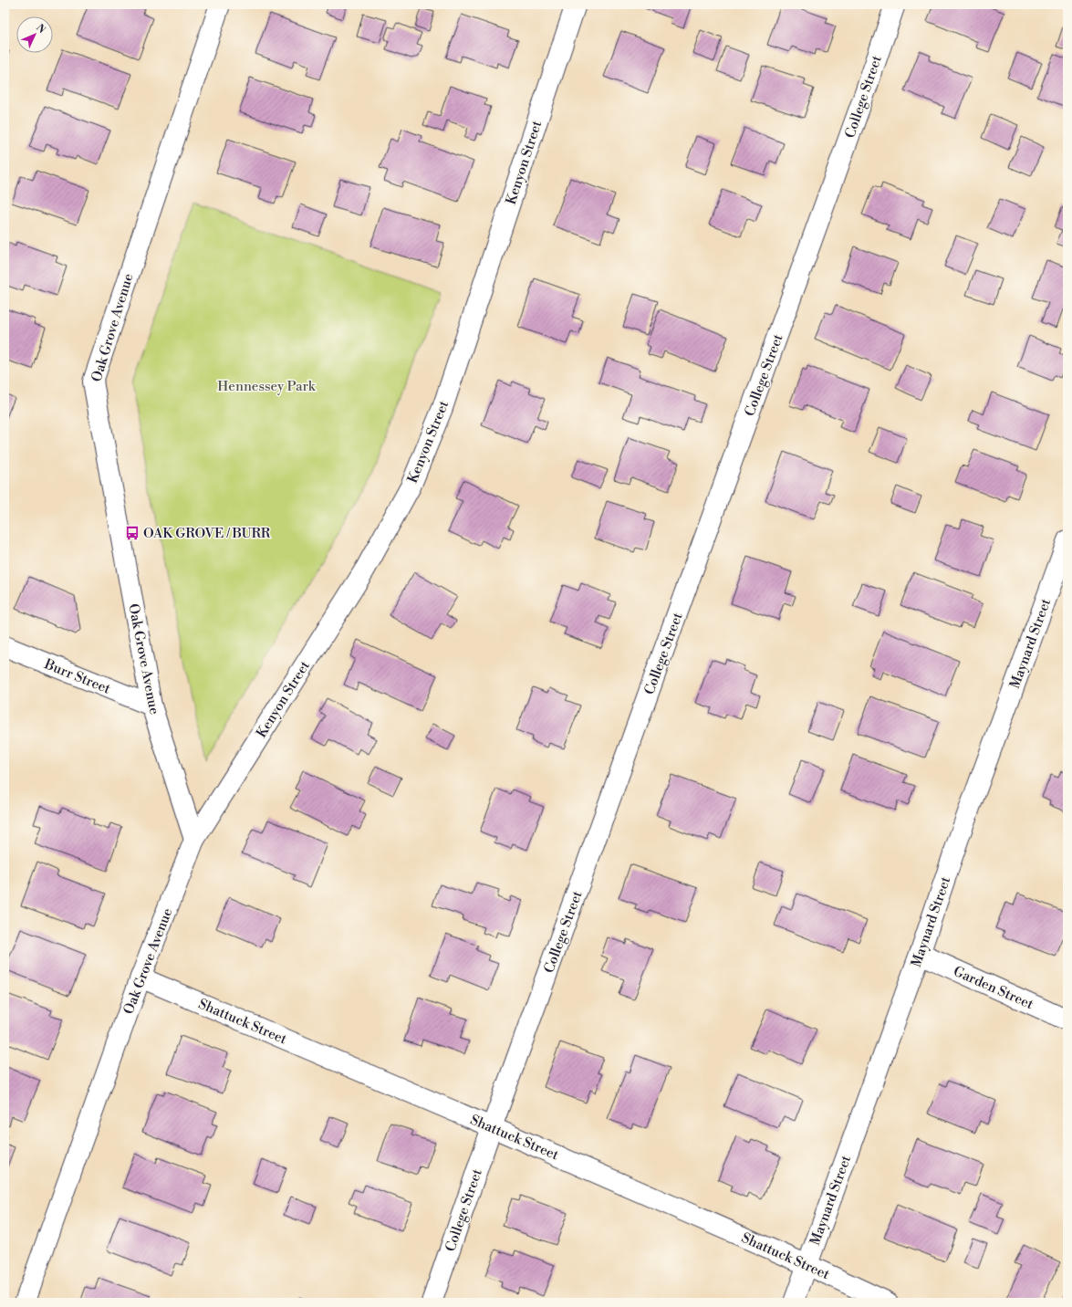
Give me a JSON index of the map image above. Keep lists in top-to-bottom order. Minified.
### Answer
{"streets":{"street":["College Street","Kenyon Street","Oak Grove Avenue","Maynard Street","Burr Street","Garden Street","Shattuck Street"]},"crossings":[["College Street","Shattuck Street"],["Kenyon Street","Oak Grove Avenue"],["Oak Grove Avenue","Burr Street"],["Oak Grove Avenue","Shattuck Street"],["Maynard Street","Garden Street"],["Maynard Street","Shattuck Street"]],"parks":["Hennessey Park"],"places":{"bus stop":["OAK GROVE / BURR"]},"north":"top right"}
